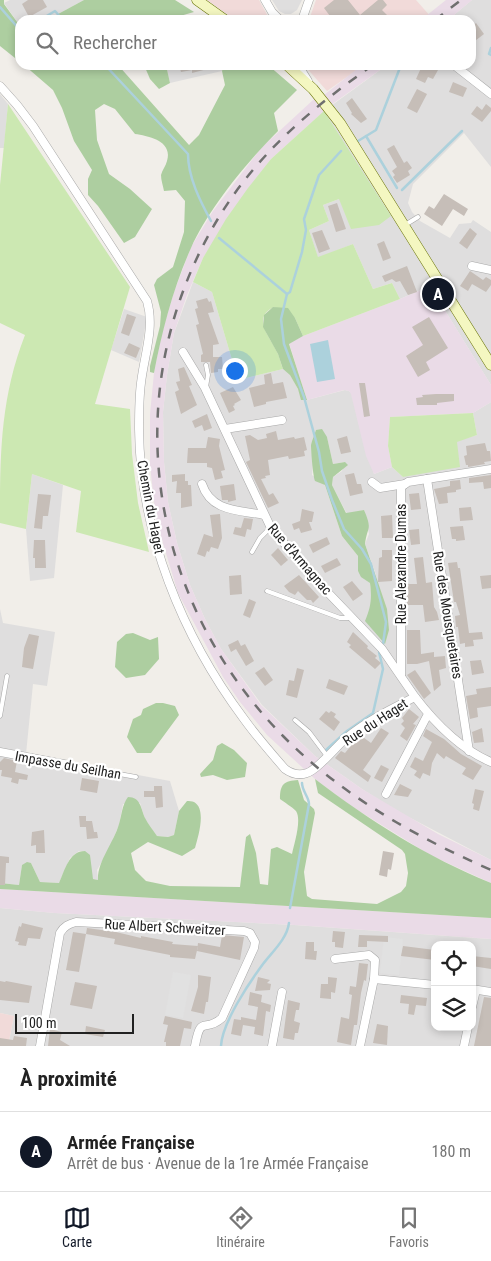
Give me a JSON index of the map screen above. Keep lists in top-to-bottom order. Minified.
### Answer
{"streets":{"street":["Chemin du Haget","Rue d'Armagnac","Rue Alexandre Dumas","Rue des Mousquetaires","Rue du Haget","Impasse du Seilhan","Rue Albert Schweitzer"]},"crossings":[["Chemin du Haget","Rue du Haget"],["Rue d'Armagnac","Rue Alexandre Dumas"],["Rue d'Armagnac","Rue du Haget"],["Rue Alexandre Dumas","Rue des Mousquetaires"],["Rue des Mousquetaires","Rue du Haget"]],"scale_bar":"100 m","page":{"search":"Rechercher","pins":"A","scale":"100 m","heading":"À proximité","list":[{"mark":"A","name":"Armée Française","note":"Arrêt de bus · Avenue de la 1re Armée Française","value":"180 m"}],"nav":["Carte","Itinéraire","Favoris"]}}
